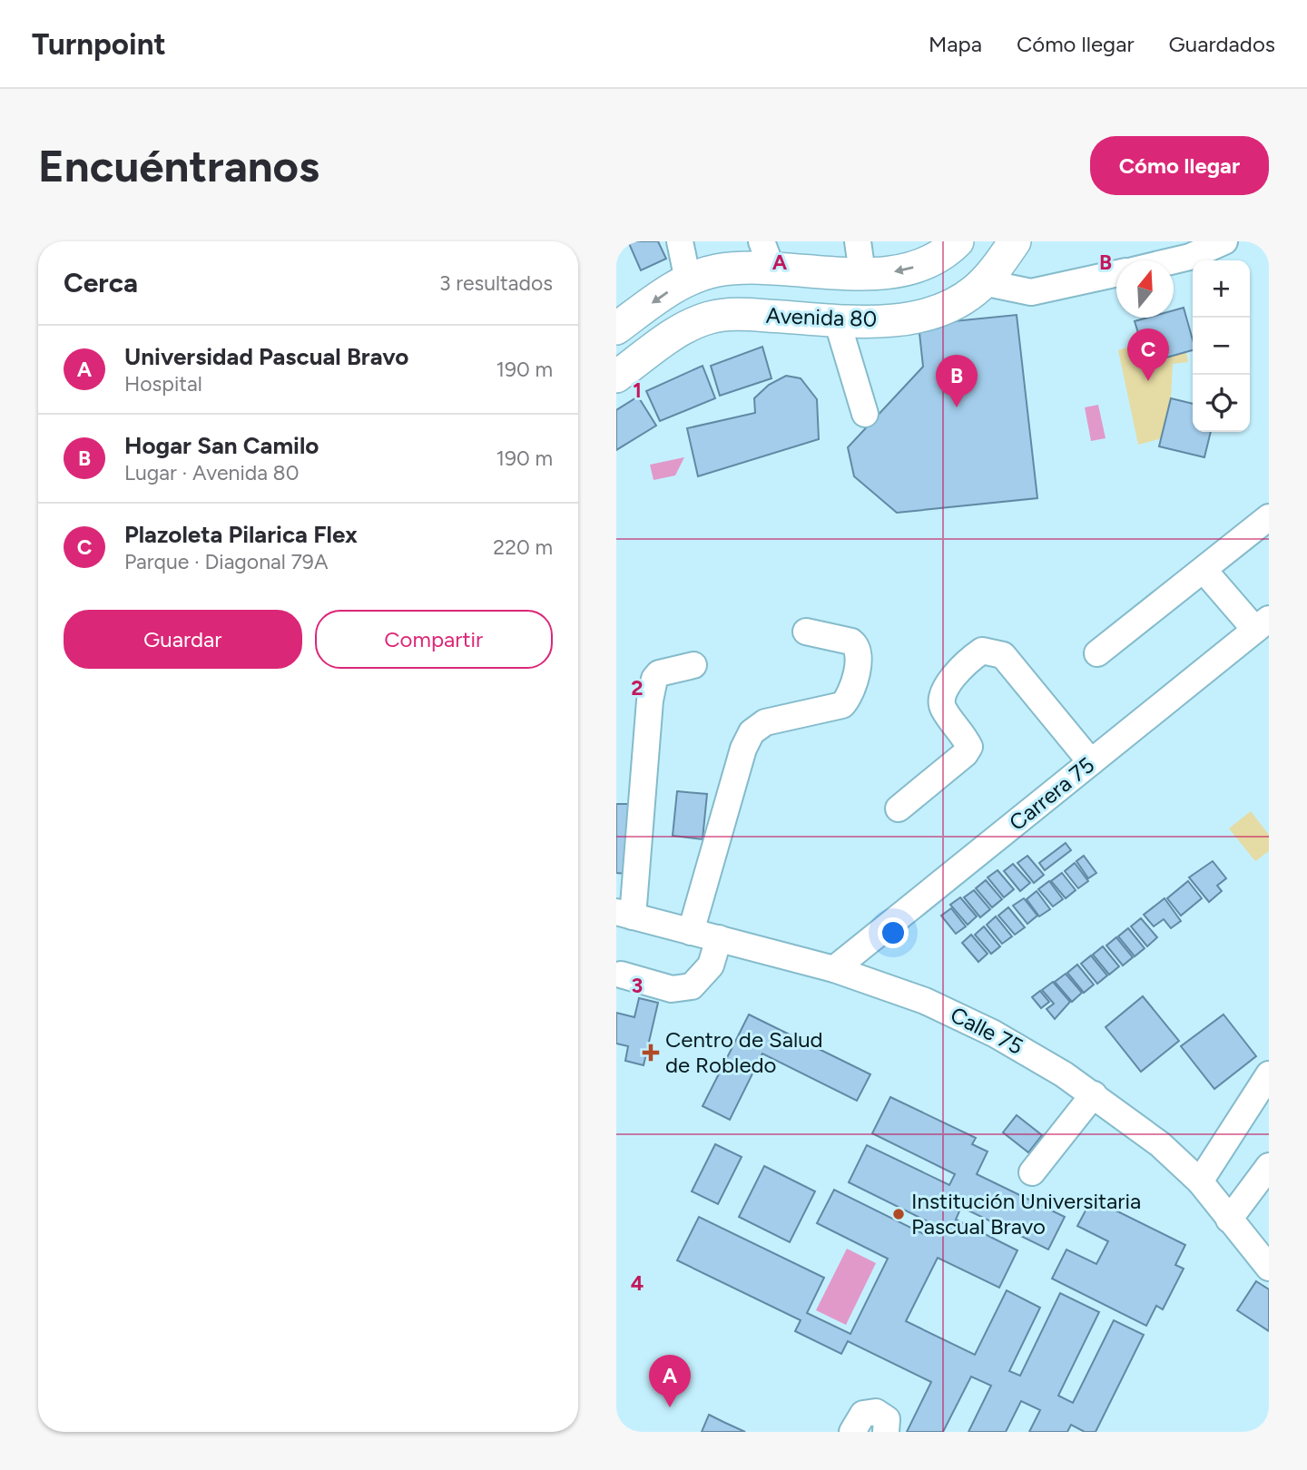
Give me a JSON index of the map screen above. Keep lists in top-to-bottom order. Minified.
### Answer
{"streets":{"main road":["Avenida 80"],"street":["Carrera 75","Calle 75"]},"crossings":[["Carrera 75","Calle 75"]],"places":{"health":["Centro de Salud de Robledo"],"other":["Institución Universitaria Pascual Bravo"]},"north":"top","page":{"header":"Turnpoint","nav":["Mapa","Cómo llegar","Guardados"],"buttons":["Cómo llegar",["Guardar","Compartir"]],"title":"Encuéntranos","heading":["Cerca","3 resultados"],"map_buttons":["+","−"],"list":[{"mark":"A","name":"Universidad Pascual Bravo","note":"Hospital","value":"190 m"},{"mark":"B","name":"Hogar San Camilo","note":"Lugar · Avenida 80","value":"190 m"},{"mark":"C","name":"Plazoleta Pilarica Flex","note":"Parque · Diagonal 79A","value":"220 m"}],"pins":["C","B","A"]},"grid":{"columns":["A","B"],"rows":["1","2","3","4"]}}
